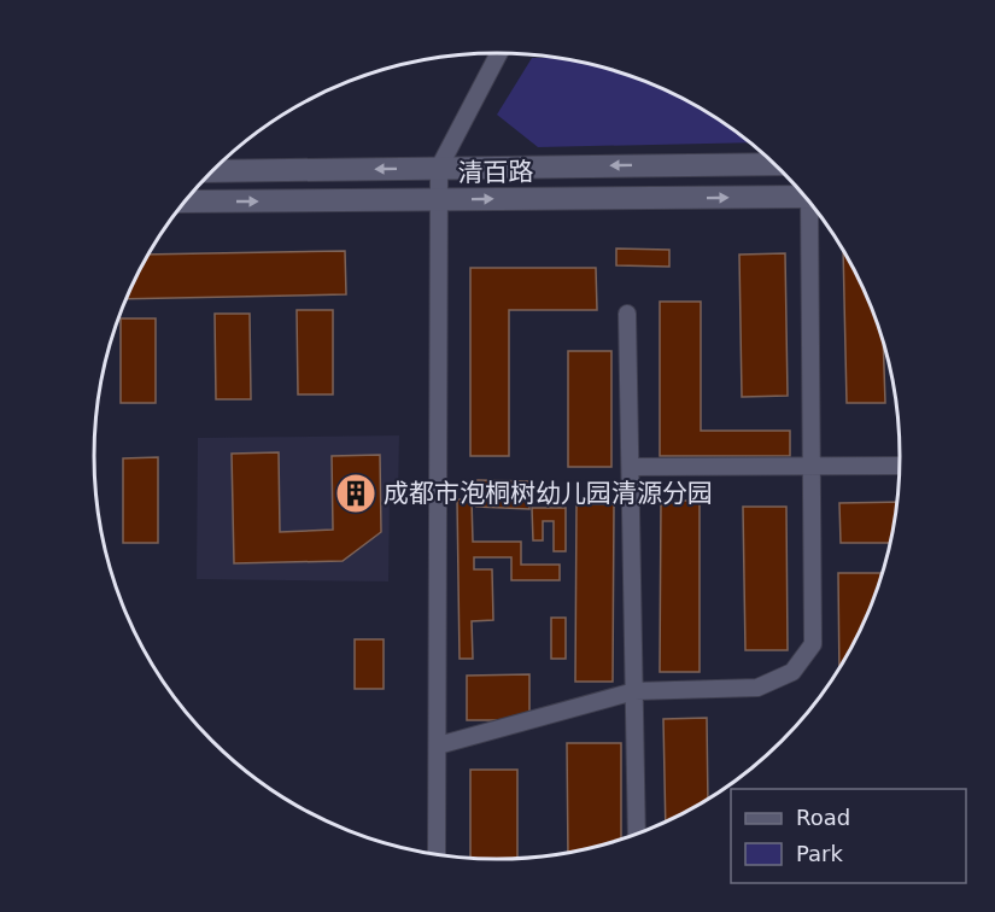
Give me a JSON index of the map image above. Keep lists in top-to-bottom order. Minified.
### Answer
{"streets":{"street":["清百路"]},"places":{"building":["成都市泡桐树幼儿园清源分园"]},"legend":["Road","Park"]}
